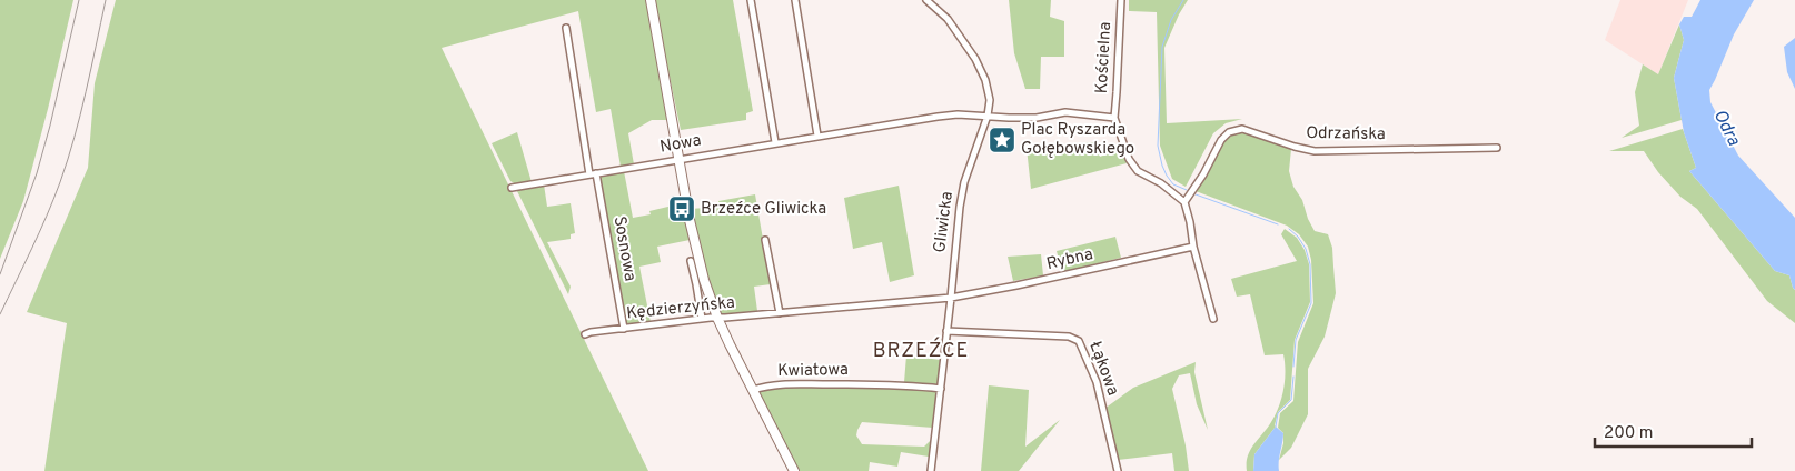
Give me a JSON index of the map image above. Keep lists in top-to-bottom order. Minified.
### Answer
{"streets":{"street":["Kościelna","Odrzańska","Nowa","Gliwicka","Sosnowa","Rybna","Kędzierzyńska","Łąkowa","Kwiatowa"]},"crossings":[["Kościelna","Nowa"],["Nowa","Gliwicka"],["Nowa","Sosnowa"],["Gliwicka","Rybna"],["Gliwicka","Kędzierzyńska"],["Gliwicka","Łąkowa"],["Gliwicka","Kwiatowa"],["Sosnowa","Kędzierzyńska"],["Rybna","Kędzierzyńska"]],"districts":["BRZEŹCE"],"water":["Odra"],"places":{"place":["Plac Ryszarda Gołębowskiego"],"bus stop":["Brzeźce Gliwicka"]},"scale_bar":"200 m"}
